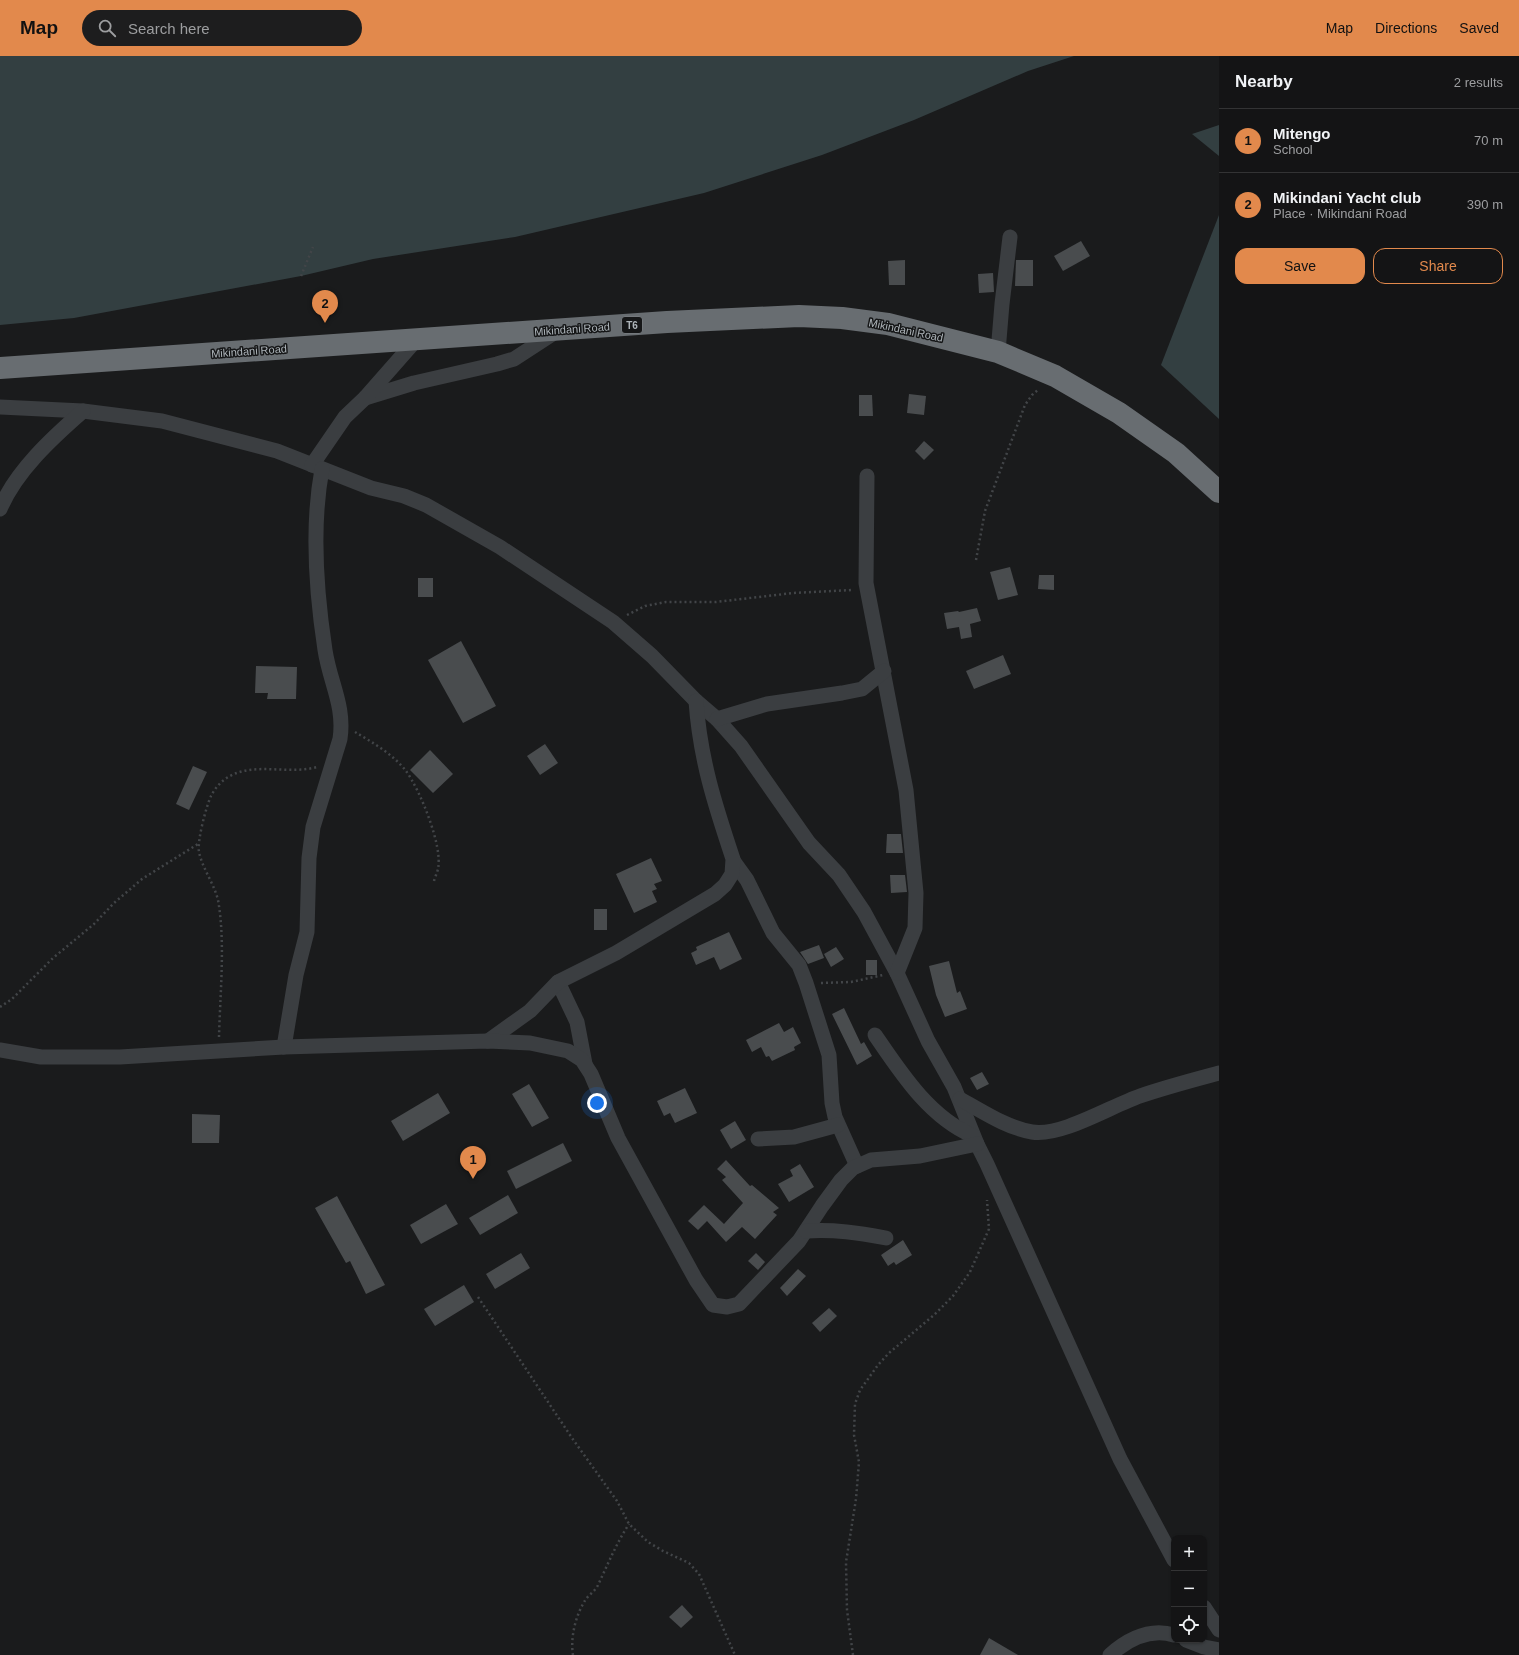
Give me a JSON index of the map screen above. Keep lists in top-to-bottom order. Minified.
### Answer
{"streets":{"highway":["T6","Mikindani Road"]},"page":{"header":"Map","search":"Search here","nav":["Map","Directions","Saved"],"heading":["Nearby","2 results"],"list":[{"mark":"1","name":"Mitengo","note":"School","value":"70 m"},{"mark":"2","name":"Mikindani Yacht club","note":"Place · Mikindani Road","value":"390 m"}],"buttons":["Save","Share"],"pins":["2","1"],"map_buttons":["+","−"]}}
